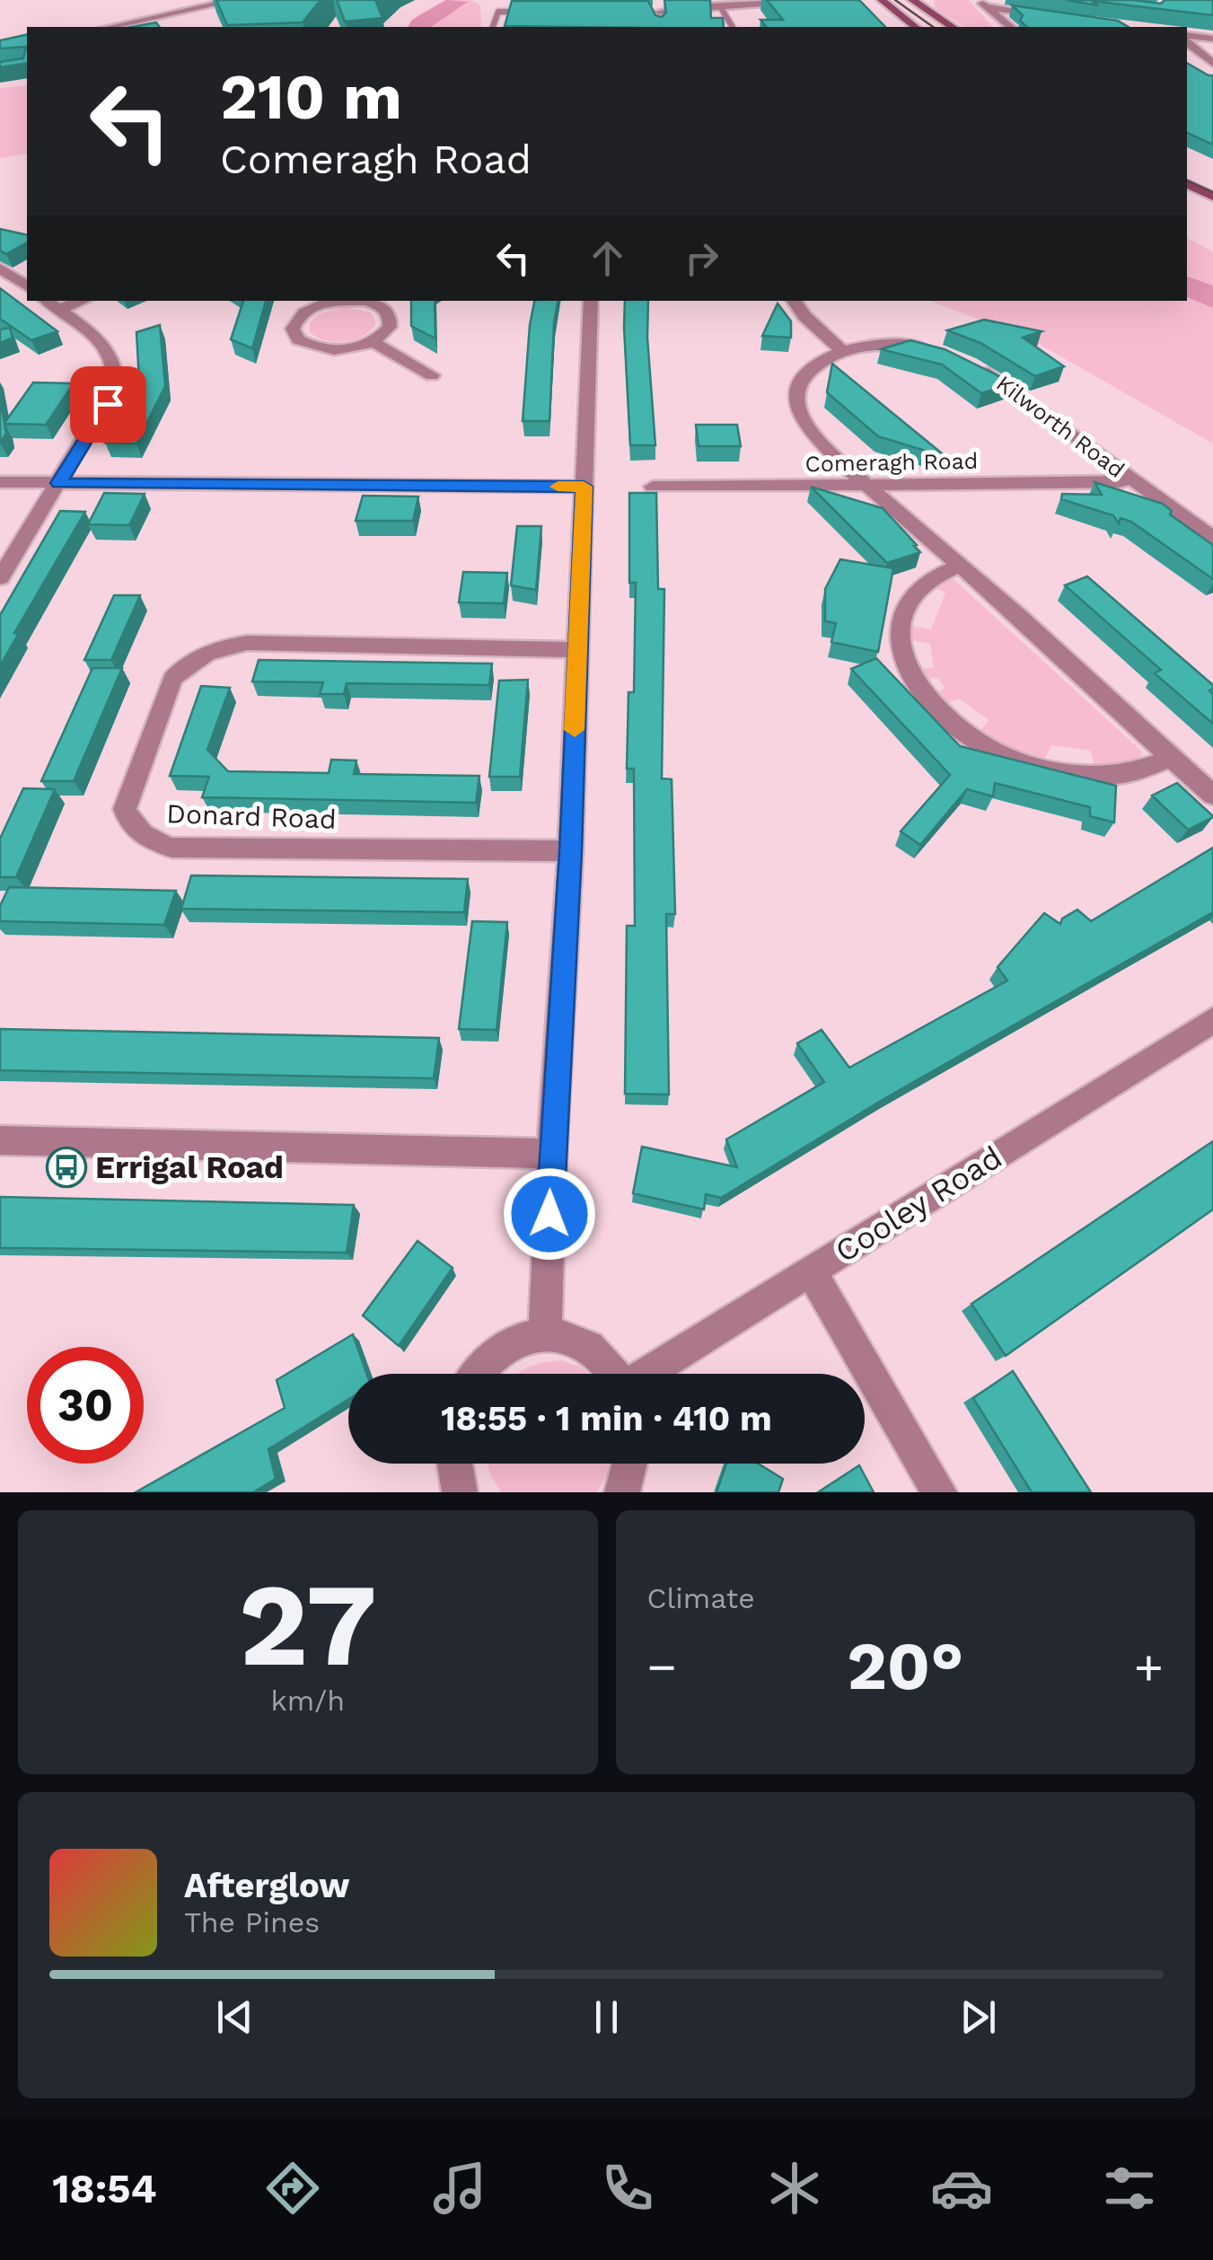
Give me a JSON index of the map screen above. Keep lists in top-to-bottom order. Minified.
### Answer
{"streets":{"street":["Kilworth Road","Comeragh Road","Donard Road","Cooley Road"]},"crossings":[["Kilworth Road","Comeragh Road"]],"places":{"bus stop":["Errigal Road"]},"page":{"turn":["210 m","Comeragh Road"],"limit":"30","trip":"18:55 · 1 min · 410 m","tile":[["27","km/h"],"Climate"],"heat":["−","20°","+"],"song":["Afterglow","The Pines"],"tabs":"18:54"}}
